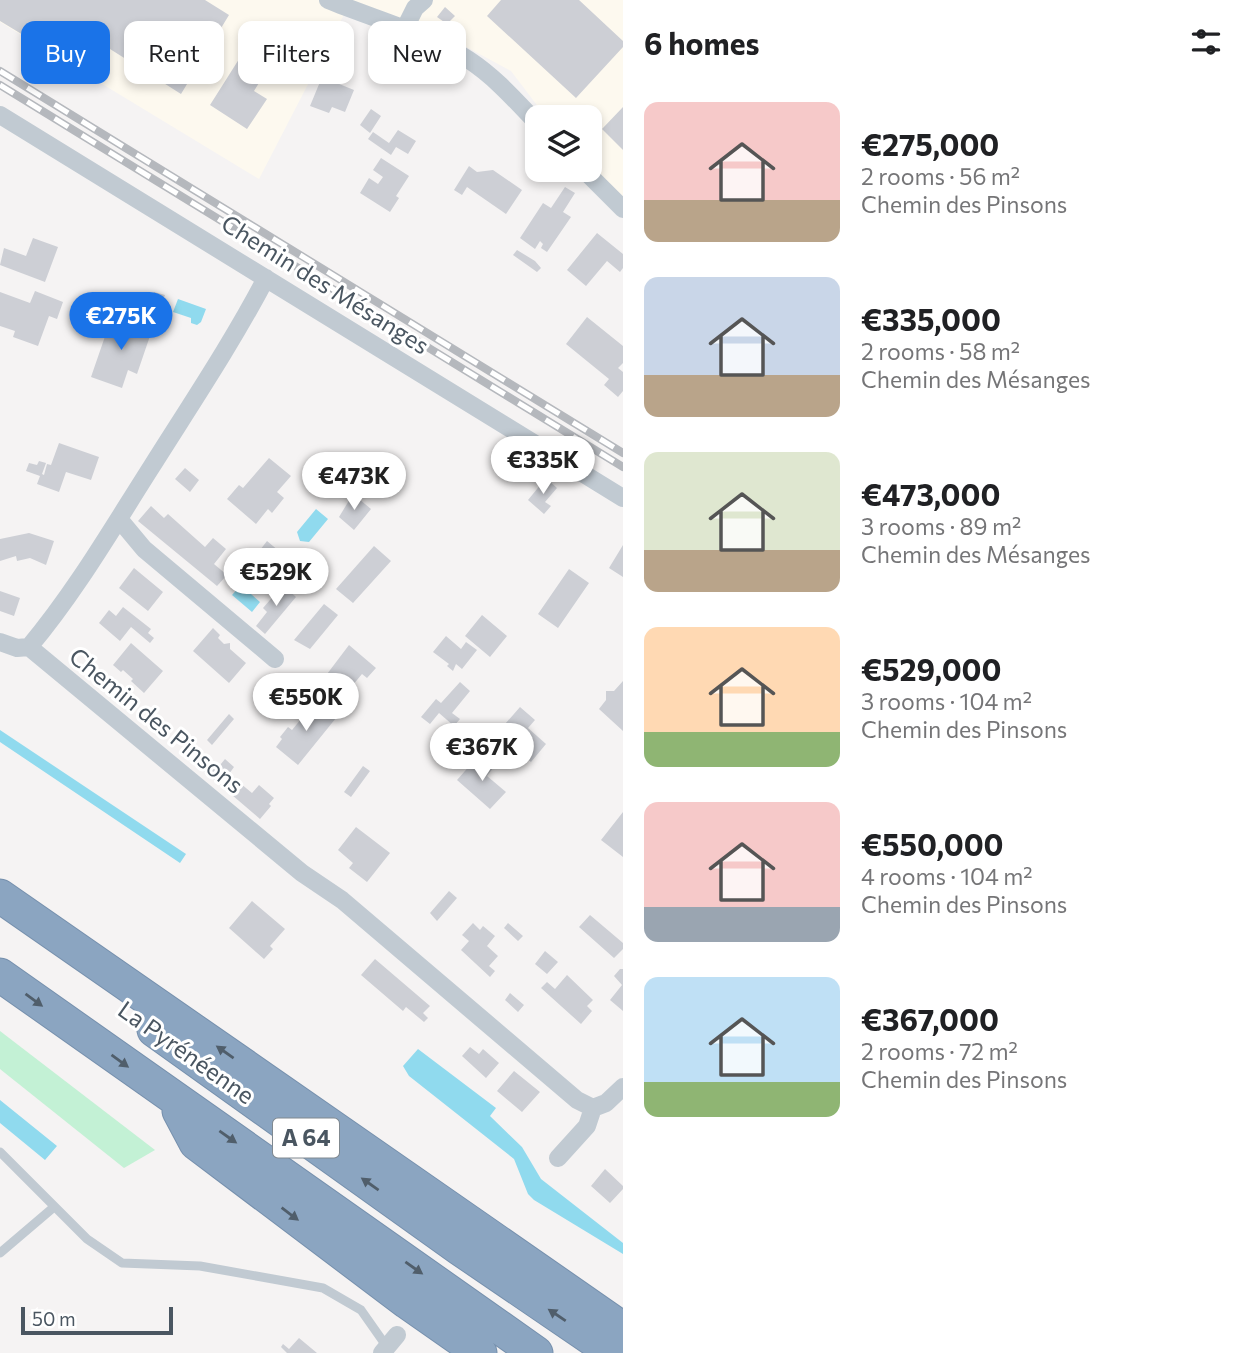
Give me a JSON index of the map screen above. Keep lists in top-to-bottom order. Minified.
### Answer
{"streets":{"highway":["La Pyrénéenne","A 64"],"street":["Chemin des Mésanges","Chemin des Pinsons"]},"scale_bar":"50 m","page":{"heading":"6 homes","chip":["Buy","Rent","Filters","New"],"list":[{"name":"€275,000","note":"2 rooms · 56 m² · Chemin des Pinsons"},{"name":"€335,000","note":"2 rooms · 58 m² · Chemin des Mésanges"},{"name":"€473,000","note":"3 rooms · 89 m² · Chemin des Mésanges"},{"name":"€529,000","note":"3 rooms · 104 m² · Chemin des Pinsons"},{"name":"€550,000","note":"4 rooms · 104 m² · Chemin des Pinsons"},{"name":"€367,000","note":"2 rooms · 72 m² · Chemin des Pinsons"}],"price":["€275K","€335K","€473K","€529K","€550K","€367K"],"scale":"50 m"}}
